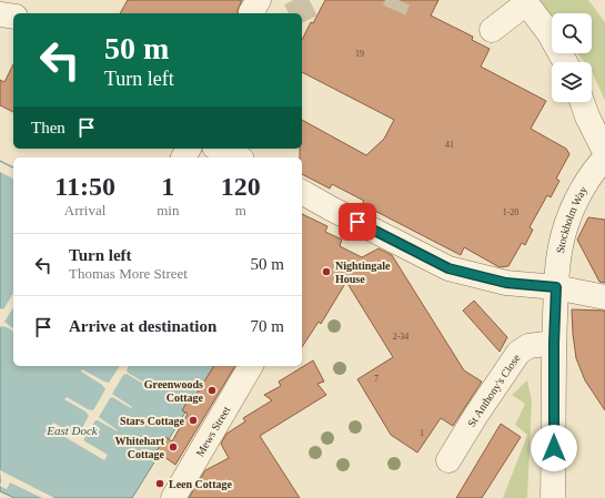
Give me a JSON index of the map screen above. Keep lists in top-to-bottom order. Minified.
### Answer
{"streets":{"street":["Stockholm Way","St Anthony's Close","Mews Street"]},"crossings":[["Stockholm Way","St Anthony's Close"]],"water":["East Dock"],"places":["Nightingale House","Greenwoods Cottage","Stars Cottage","Whitehart Cottage","Leen Cottage"],"house_numbers":["19","41","1-20","2-34","7","1"],"page":{"turn":["50 m","Turn left"],"then":"Then","eta":["11:50","Arrival","1","min","120","m"],"list":[{"name":"Turn left","note":"Thomas More Street","value":"50 m"},{"name":"Arrive at destination","value":"70 m"}]}}
